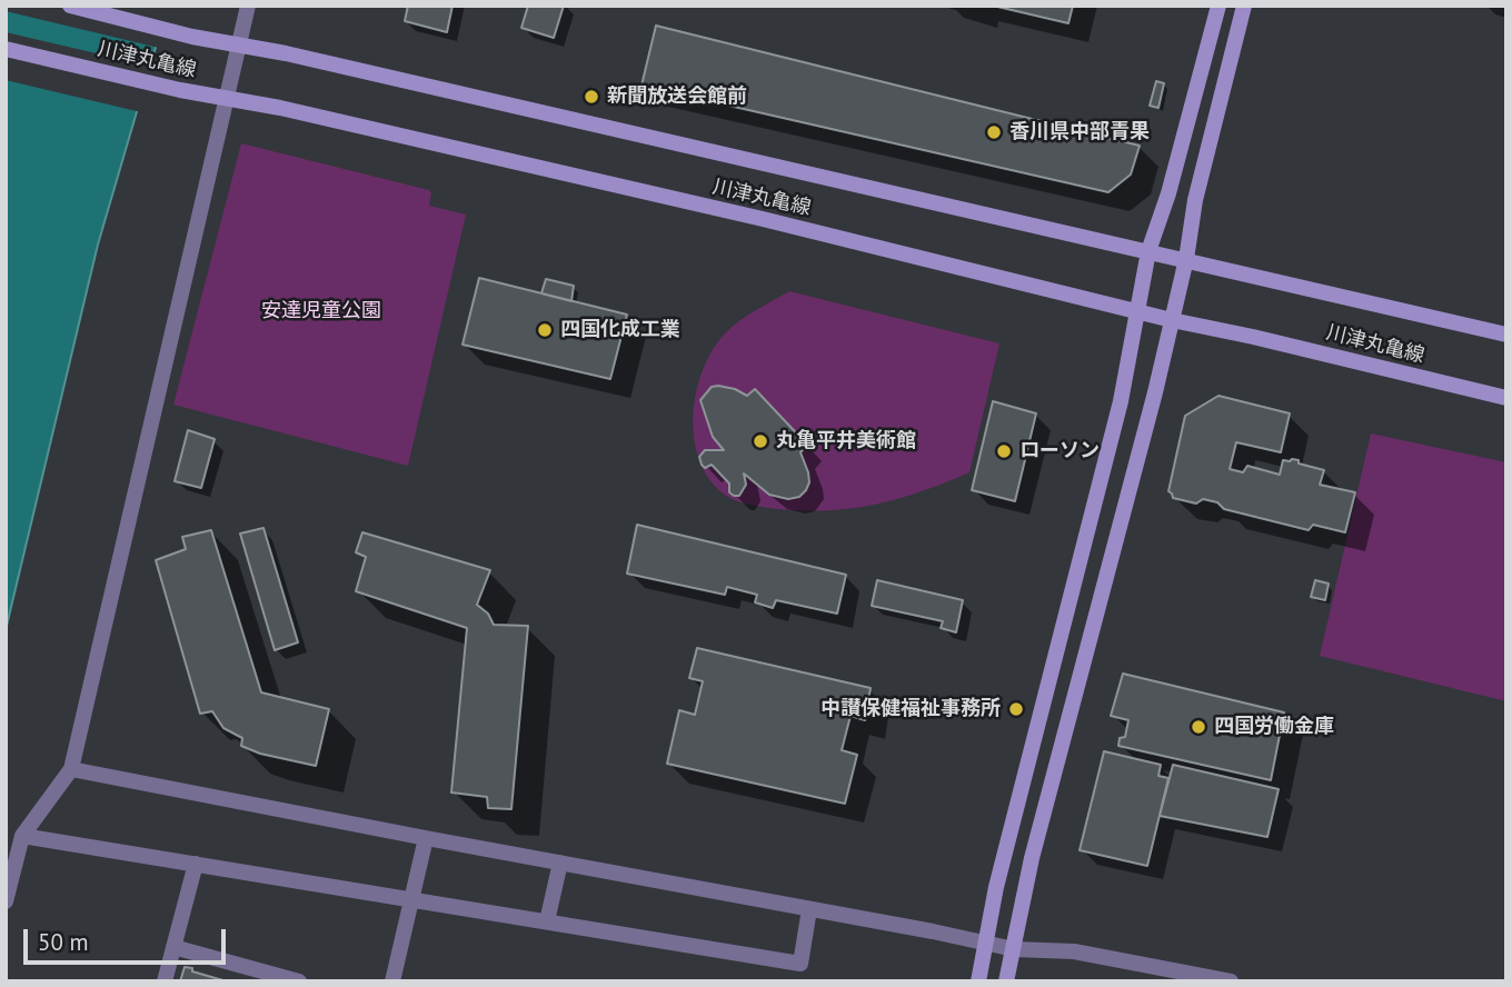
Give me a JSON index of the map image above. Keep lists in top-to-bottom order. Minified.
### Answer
{"streets":{"main road":["川津丸亀線"]},"parks":["安達児童公園"],"places":["新聞放送会館前","香川県中部青果","四国化成工業","丸亀平井美術館","ローソン","中讃保健福祉事務所","四国労働金庫"],"scale_bar":"50 m"}
